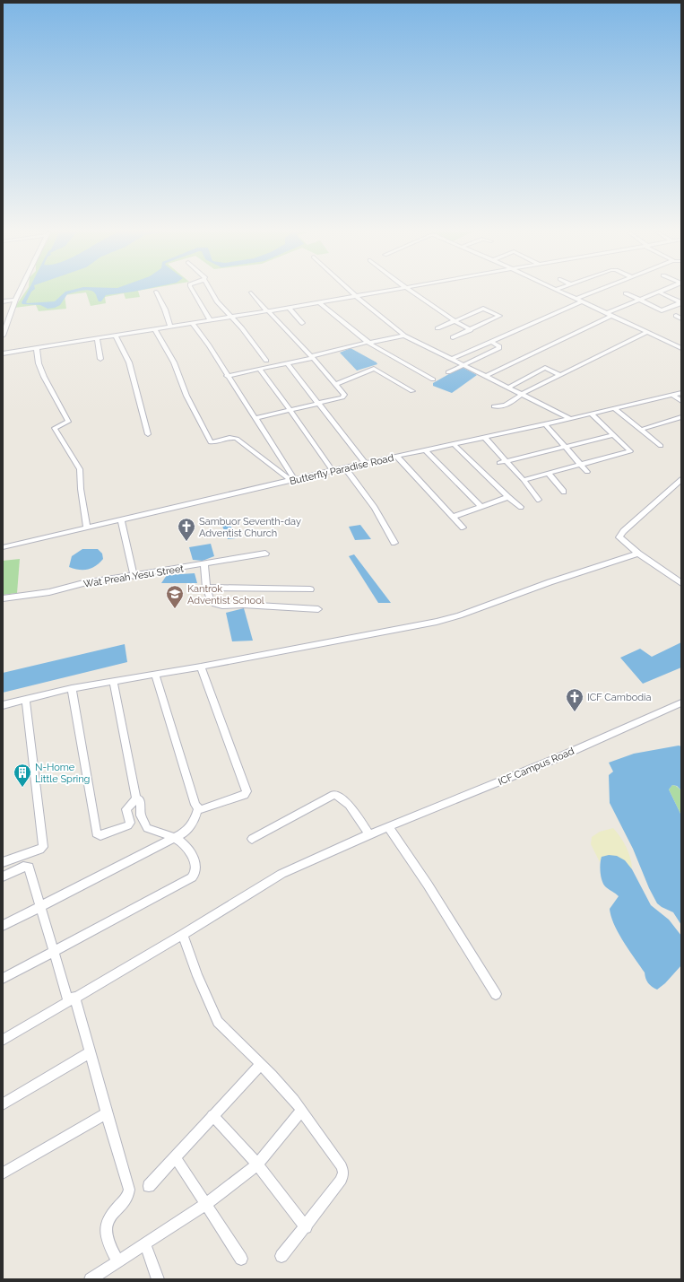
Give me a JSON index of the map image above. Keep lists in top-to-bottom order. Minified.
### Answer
{"streets":{"street":["Butterfly Paradise Road","Wat Preah Yesu Street","ICF Campus Road"]},"places":{"church":["Sambuor Seventh-day Adventist Church","ICF Cambodia"],"school or university":["Kantrok Adventist School"],"building":["N-Home Little Spring"]}}
